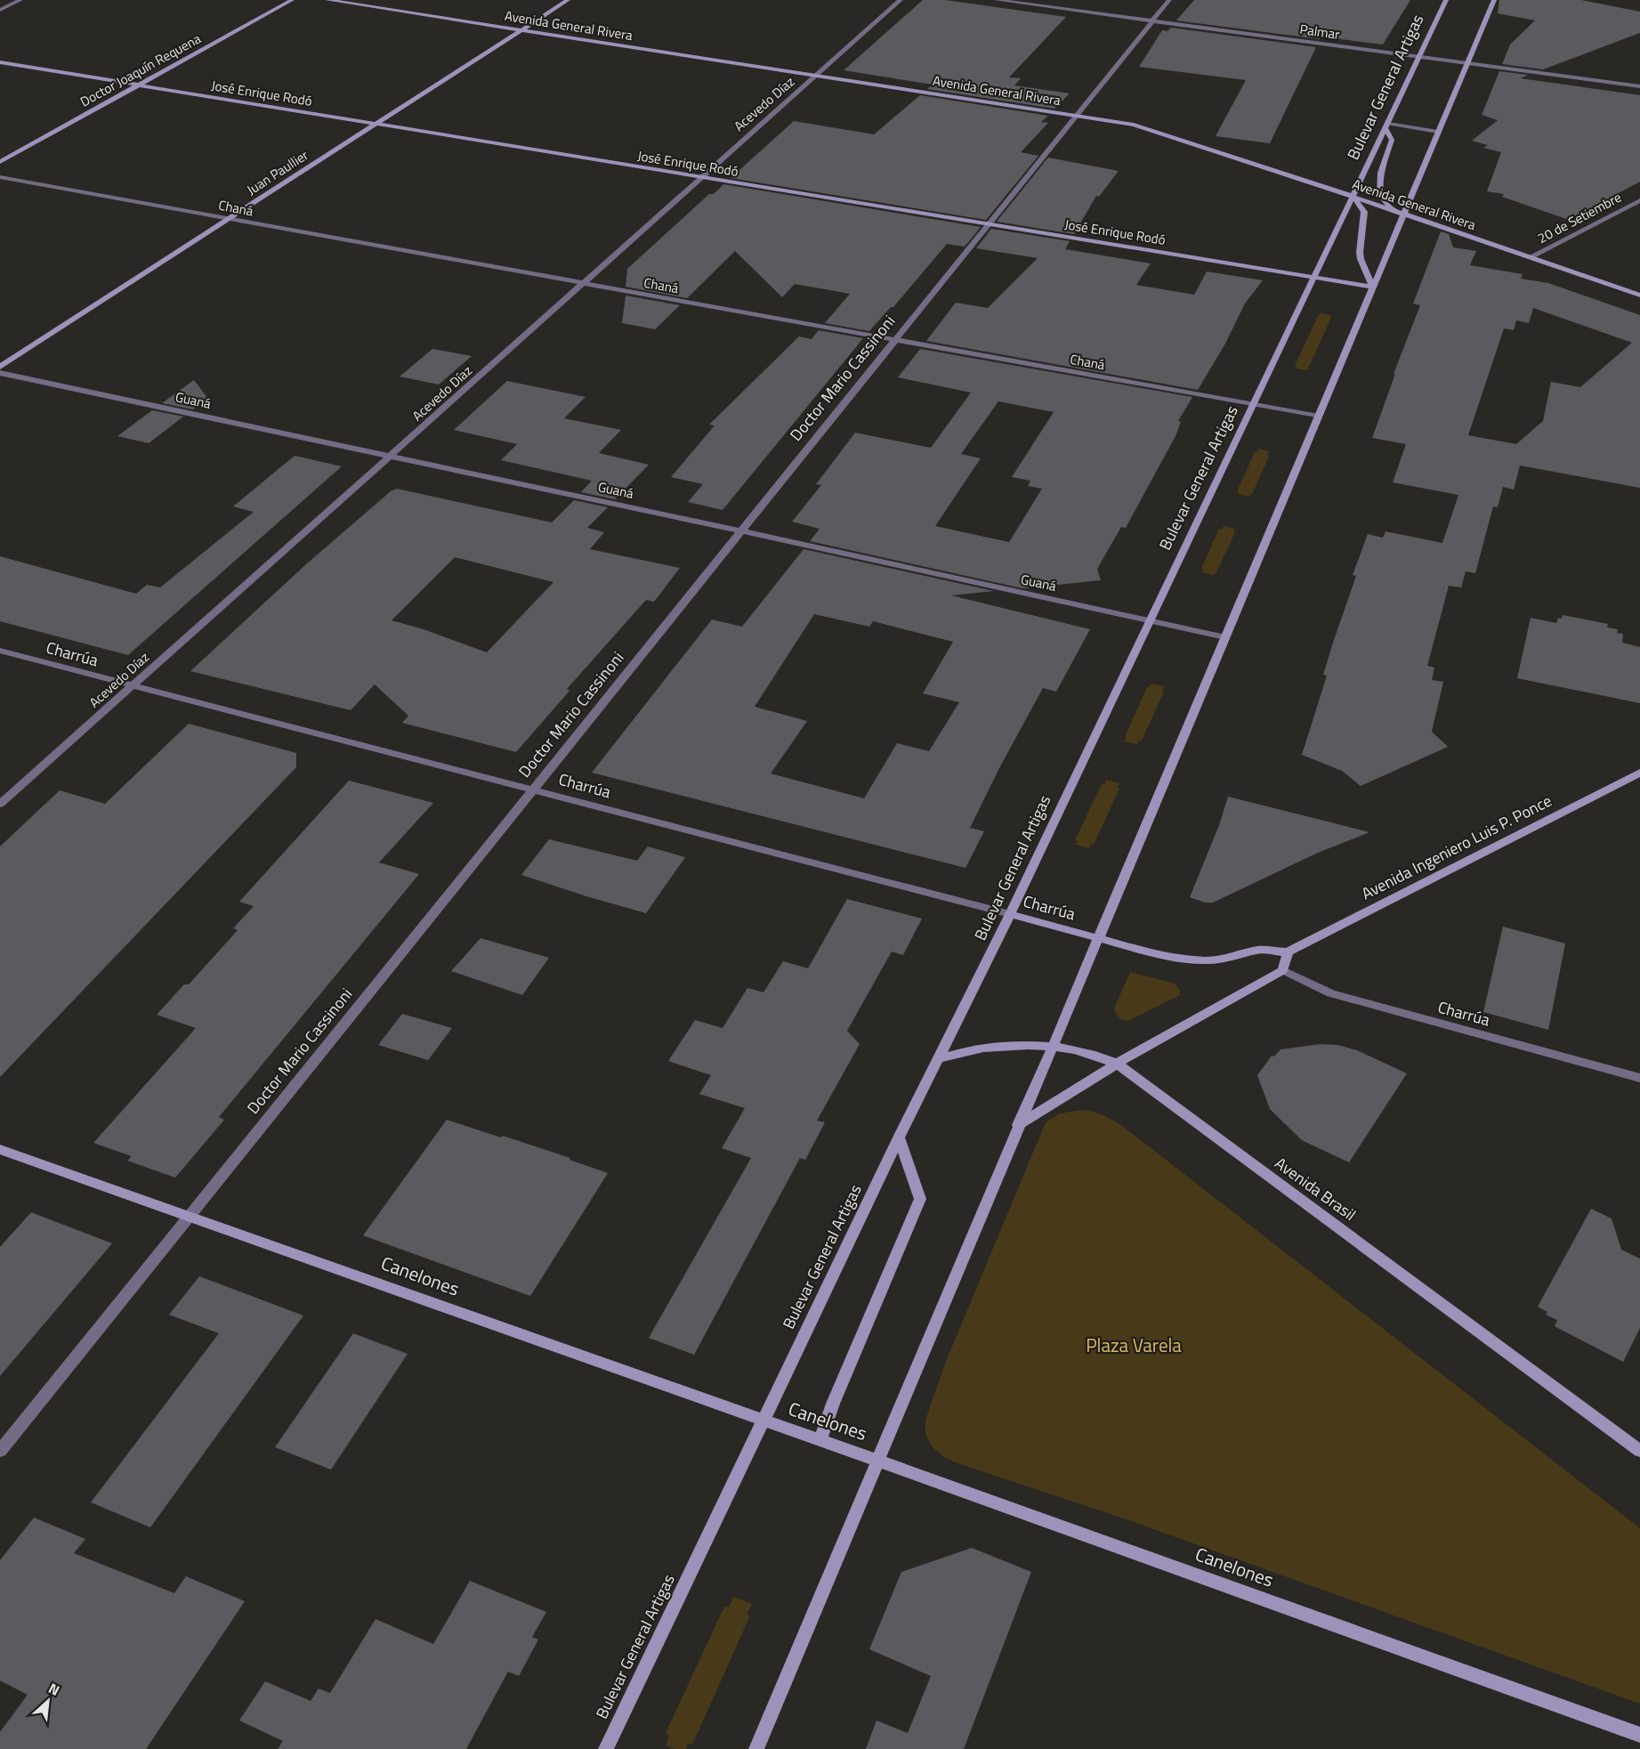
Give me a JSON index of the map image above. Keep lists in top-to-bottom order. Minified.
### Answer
{"streets":{"main road":["Avenida General Rivera","Doctor Joaquín Requena","Bulevar General Artigas","José Enrique Rodó","Juan Paullier","Charrúa","Avenida Ingeniero Luis P. Ponce","Avenida Brasil","Canelones"],"street":["Palmar","Acevedo Díaz","Chaná","20 de Setiembre","Doctor Mario Cassinoni","Guaná"]},"crossings":[["Avenida General Rivera","Bulevar General Artigas"],["Avenida General Rivera","Acevedo Díaz"],["Avenida General Rivera","Juan Paullier"],["Avenida General Rivera","20 de Setiembre"],["Avenida General Rivera","Doctor Mario Cassinoni"],["Palmar","Bulevar General Artigas"],["Palmar","Doctor Mario Cassinoni"],["Doctor Joaquín Requena","José Enrique Rodó"],["Bulevar General Artigas","José Enrique Rodó"],["Bulevar General Artigas","Chaná"],["Bulevar General Artigas","Guaná"],["Bulevar General Artigas","Charrúa"],["Bulevar General Artigas","Avenida Brasil"],["Bulevar General Artigas","Canelones"],["José Enrique Rodó","Acevedo Díaz"],["José Enrique Rodó","Juan Paullier"],["José Enrique Rodó","Doctor Mario Cassinoni"],["Acevedo Díaz","Chaná"],["Acevedo Díaz","Guaná"],["Acevedo Díaz","Charrúa"],["Juan Paullier","Chaná"],["Chaná","Doctor Mario Cassinoni"],["Doctor Mario Cassinoni","Guaná"],["Doctor Mario Cassinoni","Charrúa"],["Doctor Mario Cassinoni","Canelones"]],"parks":["Plaza Varela"],"north":"top right"}
